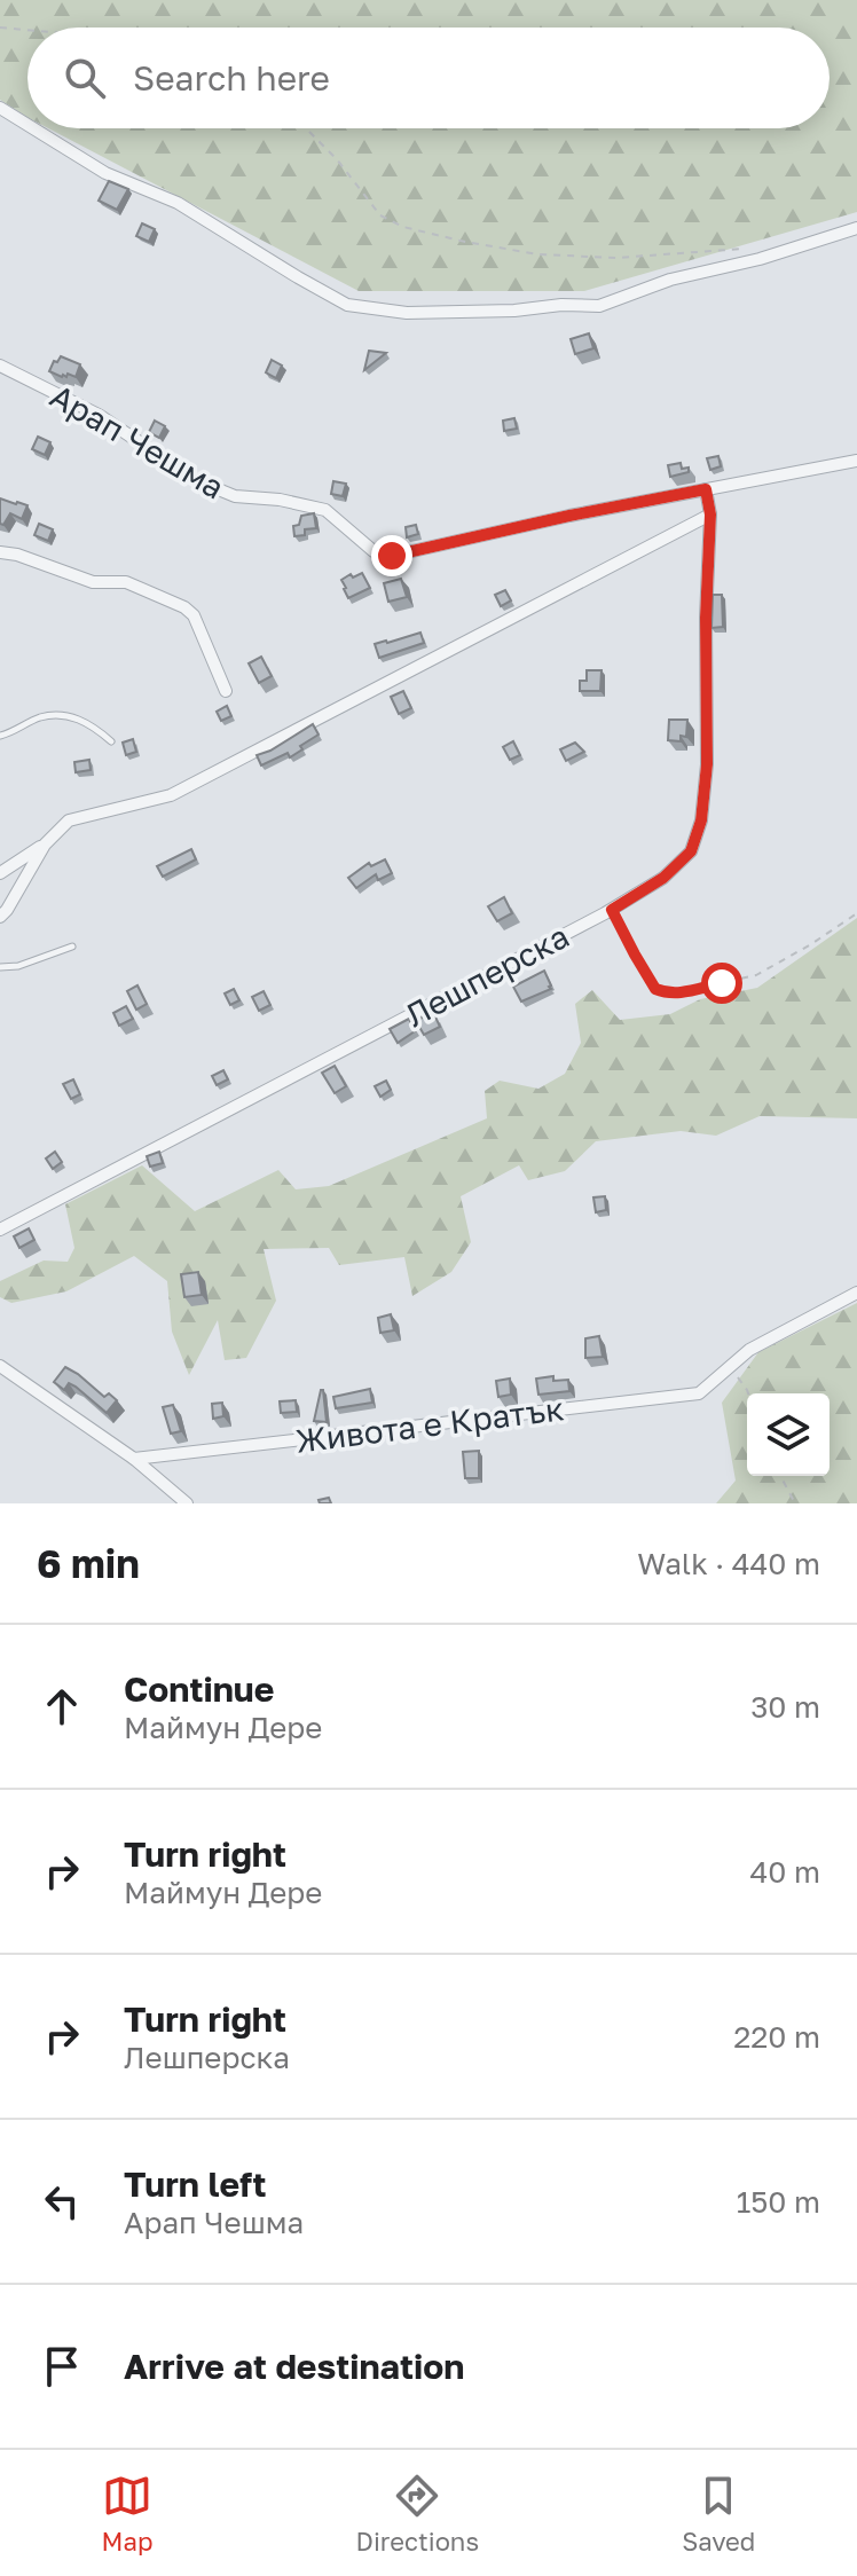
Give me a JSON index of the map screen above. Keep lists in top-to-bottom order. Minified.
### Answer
{"streets":{"street":["Арап Чешма","Лешперска","Живота е Кратък"]},"crossings":[["Арап Чешма","Лешперска"]],"page":{"search":"Search here","heading":["6 min","Walk · 440 m"],"list":[["Continue","Маймун Дере","30 m"],["Turn right","Маймун Дере","40 m"],["Turn right","Лешперска","220 m"],["Turn left","Арап Чешма","150 m"],"Arrive at destination"],"nav":["Map","Directions","Saved"]}}
